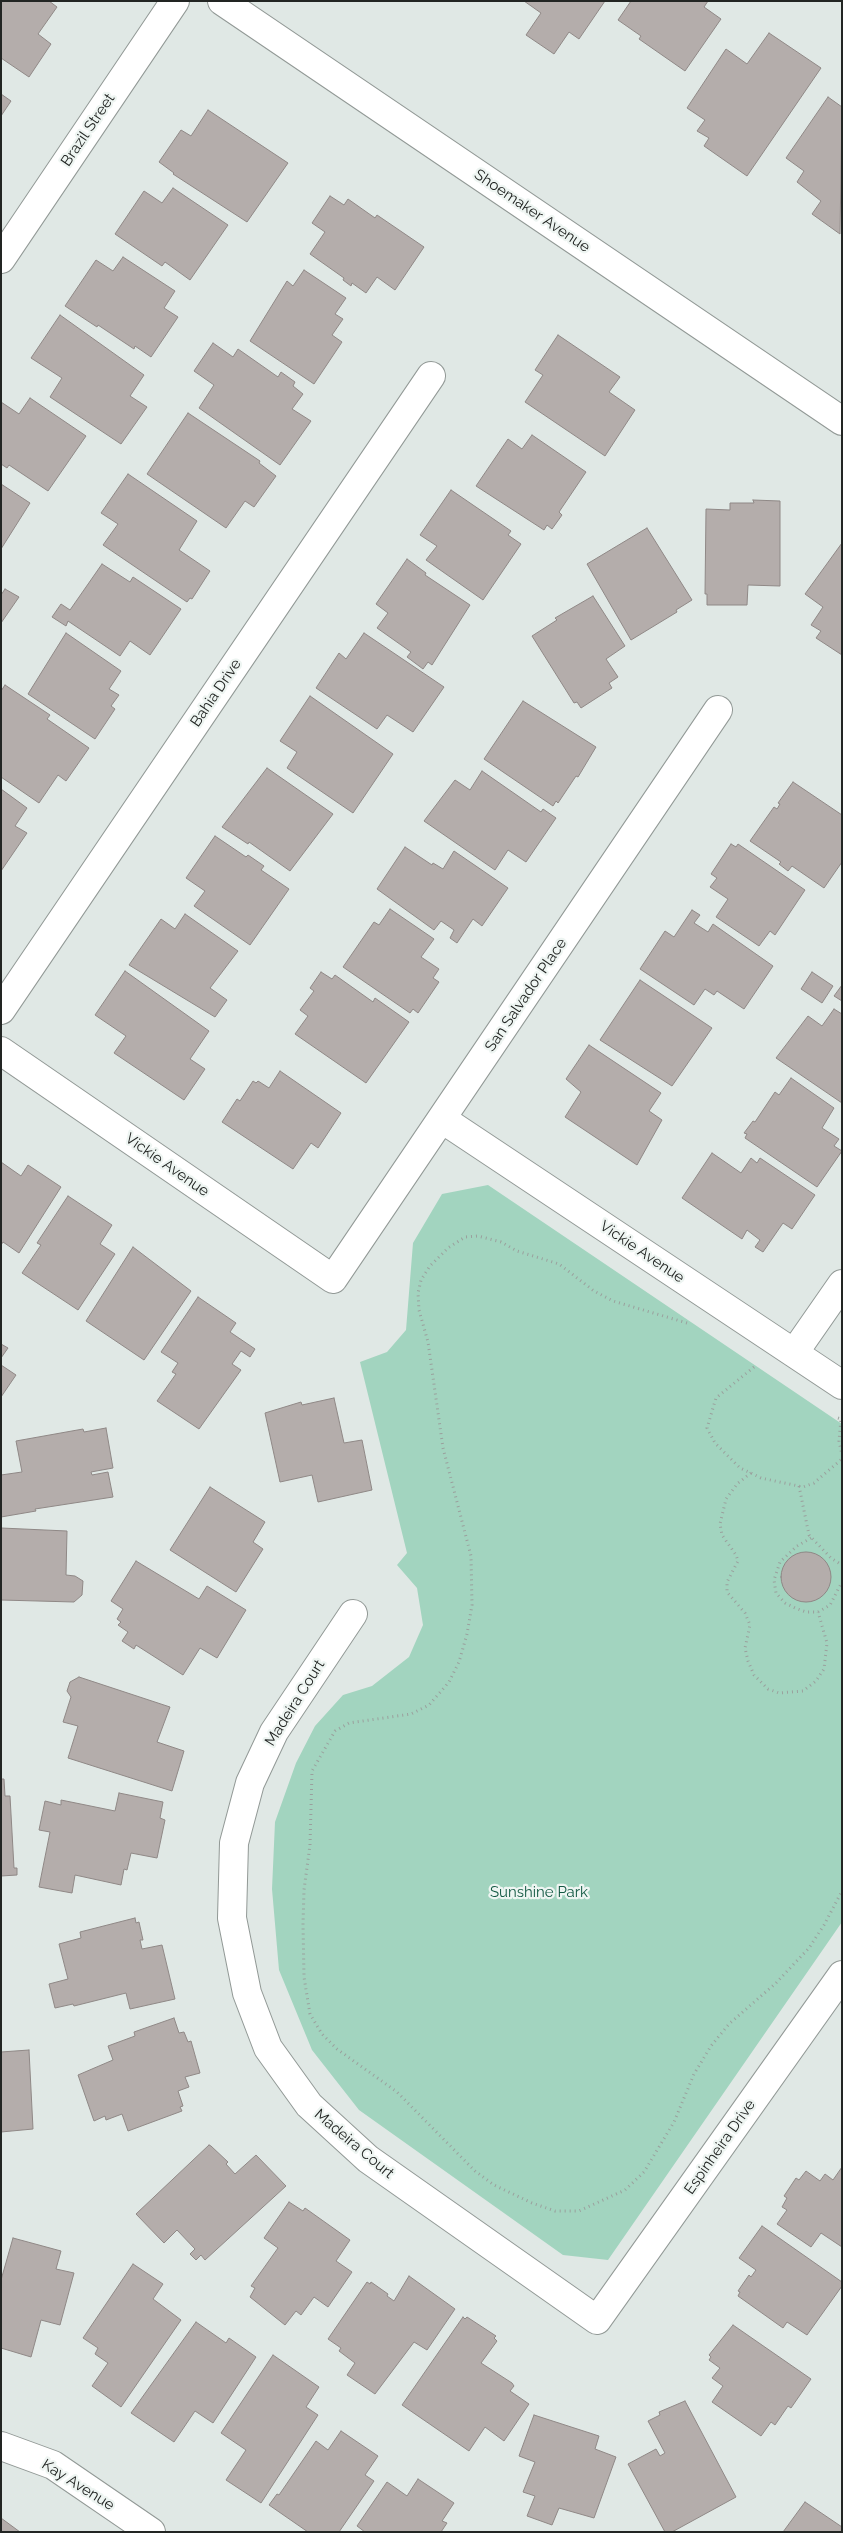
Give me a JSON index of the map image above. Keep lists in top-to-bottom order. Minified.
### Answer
{"streets":{"street":["Brazil Street","Shoemaker Avenue","Bahia Drive","San Salvador Place","Vickie Avenue","Madeira Court","Espinheira Drive","Kay Avenue"]},"crossings":[["San Salvador Place","Vickie Avenue"],["Madeira Court","Espinheira Drive"]],"parks":["Sunshine Park"]}
